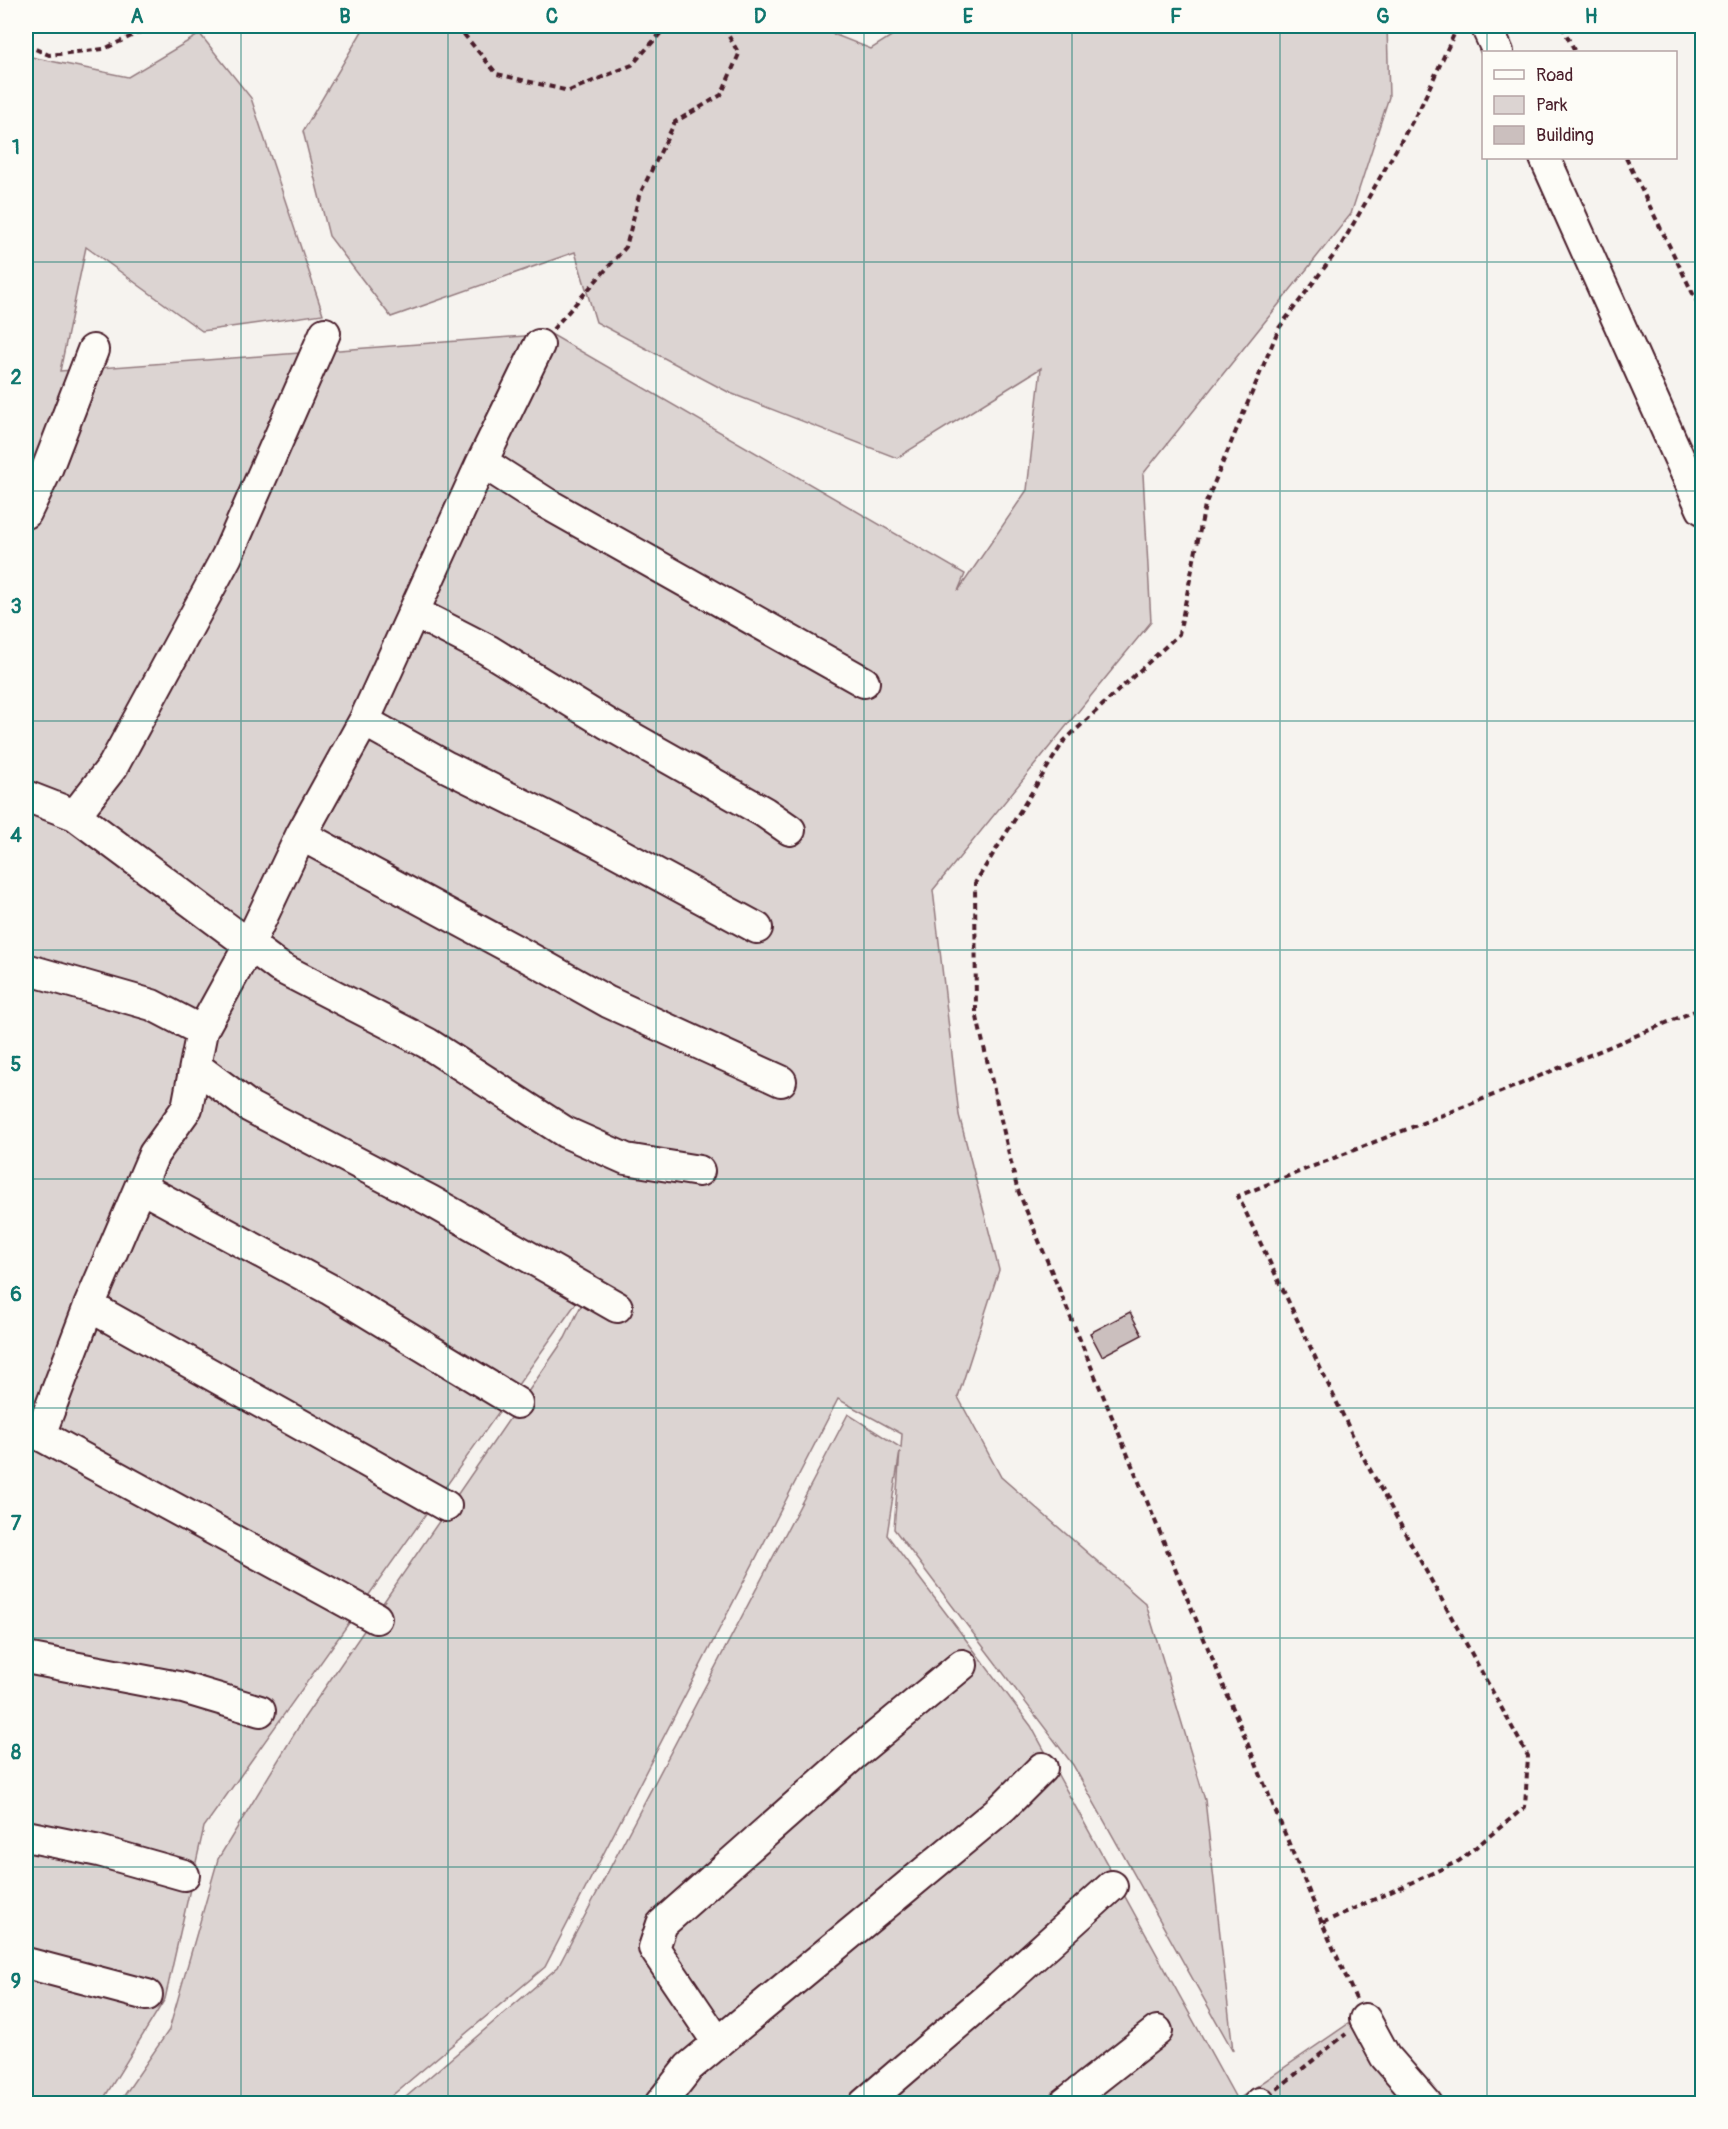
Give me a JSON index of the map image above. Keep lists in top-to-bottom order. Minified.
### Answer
{"legend":["Road","Park","Building"],"grid":{"columns":["A","B","C","D","E","F","G","H"],"rows":["1","2","3","4","5","6","7","8","9"]}}
